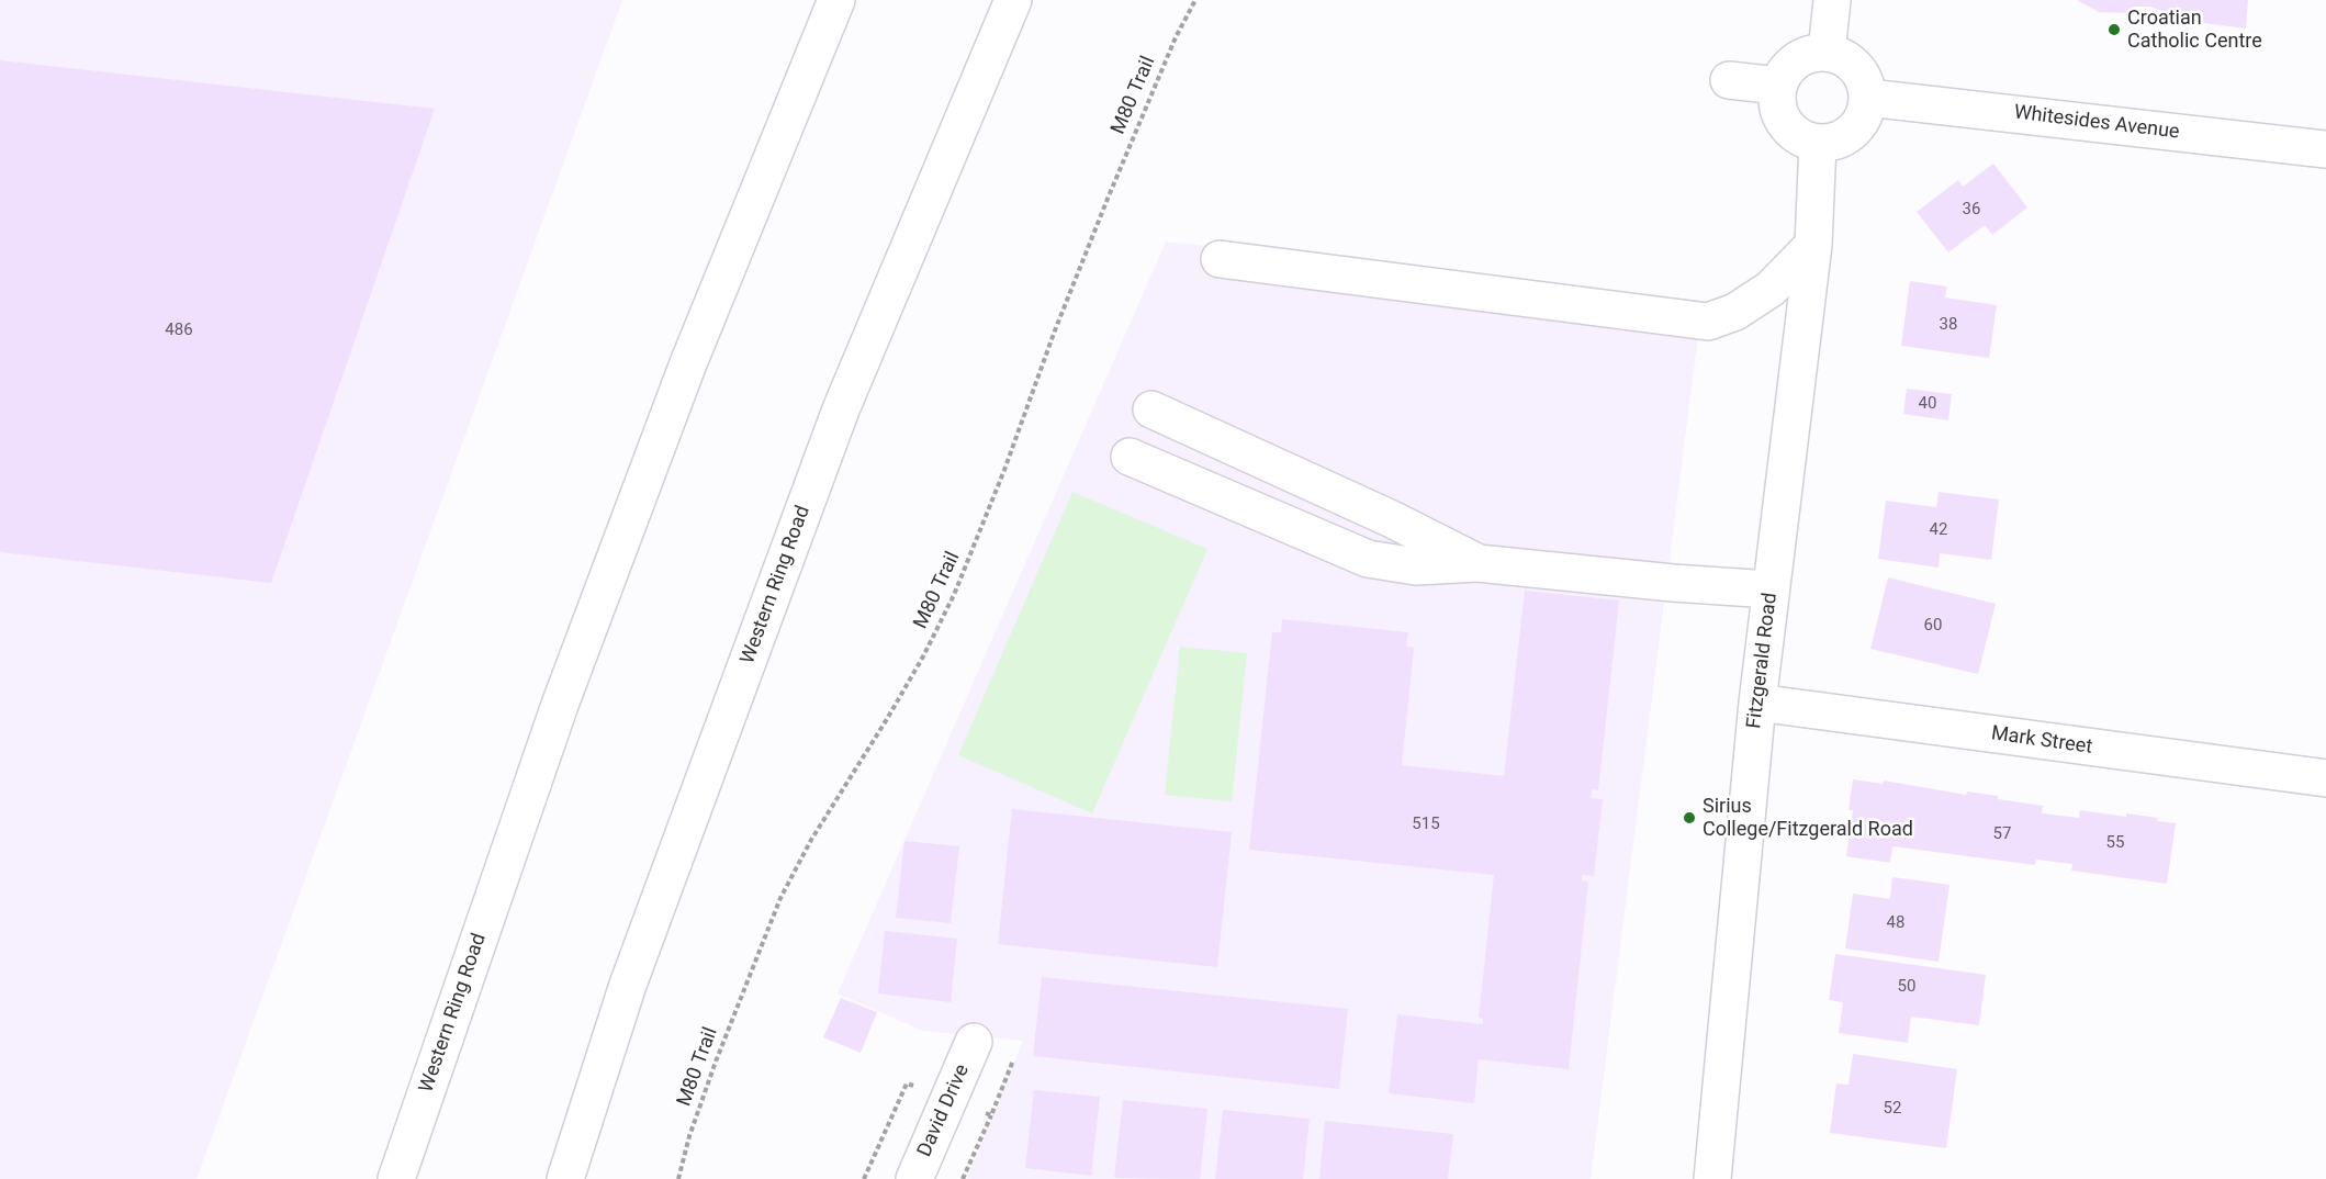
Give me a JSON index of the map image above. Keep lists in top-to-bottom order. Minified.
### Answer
{"streets":{"main road":["Whitesides Avenue","Western Ring Road","Fitzgerald Road","Mark Street","David Drive"],"path":["M80 Trail"]},"crossings":[["Whitesides Avenue","Fitzgerald Road"],["Fitzgerald Road","Mark Street"]],"places":["Croatian Catholic Centre","Sirius College/Fitzgerald Road"],"house_numbers":["36","38","486","40","42","60","515","57","55","48","50","52"]}
